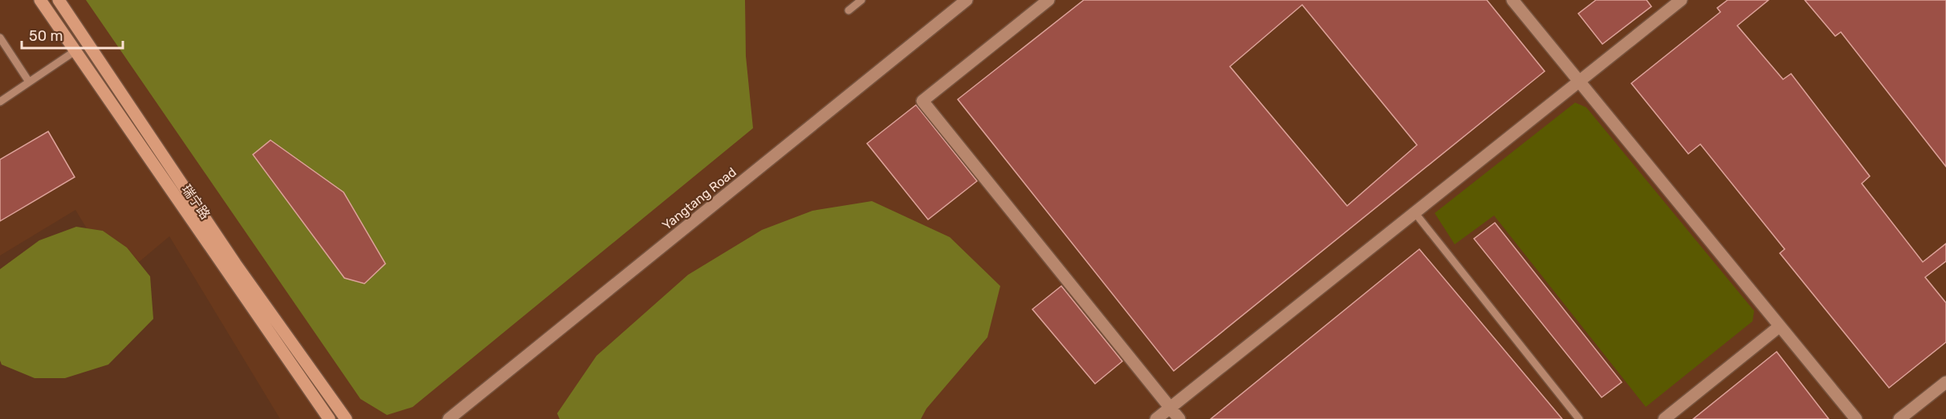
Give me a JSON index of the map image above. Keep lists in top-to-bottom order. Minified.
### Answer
{"streets":{"main road":["瑞宁路"],"street":["Yangtang Road"]},"scale_bar":"50 m"}
